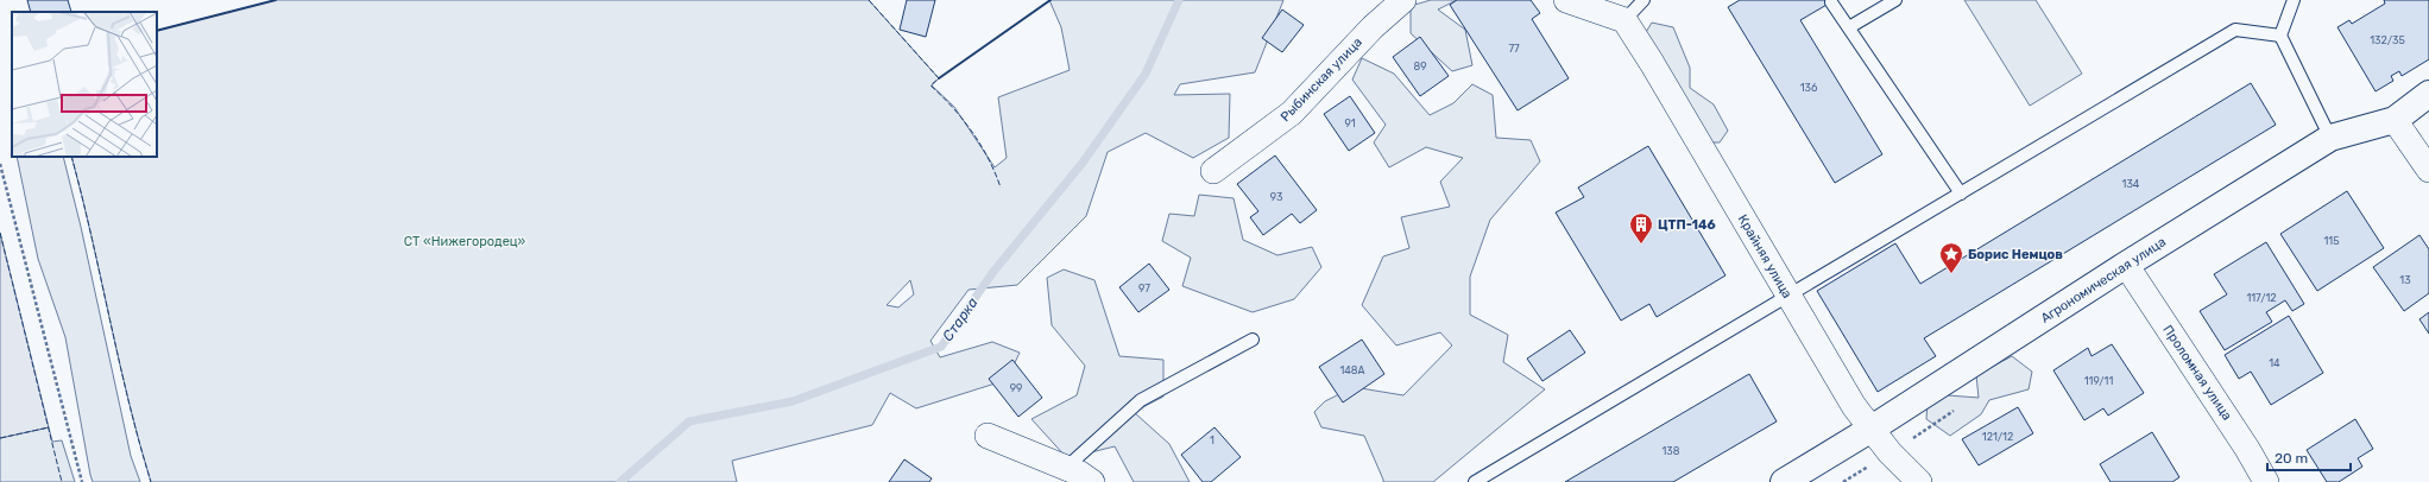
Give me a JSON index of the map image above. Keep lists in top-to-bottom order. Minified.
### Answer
{"streets":{"street":["Рыбинская улица","Крайняя улица","Агрономическая улица","Проломная улица"]},"crossings":[["Крайняя улица","Агрономическая улица"],["Агрономическая улица","Проломная улица"]],"water":["Старка"],"parks":["СТ «Нижегородец»"],"places":{"building":["ЦТП-146"],"place":["Борис Немцов"]},"house_numbers":["132/35","77","89","136","91","134","93","115","13","97","117/12","14","148А","119/11","99","121/12","1","138"],"scale_bar":"20 m"}
